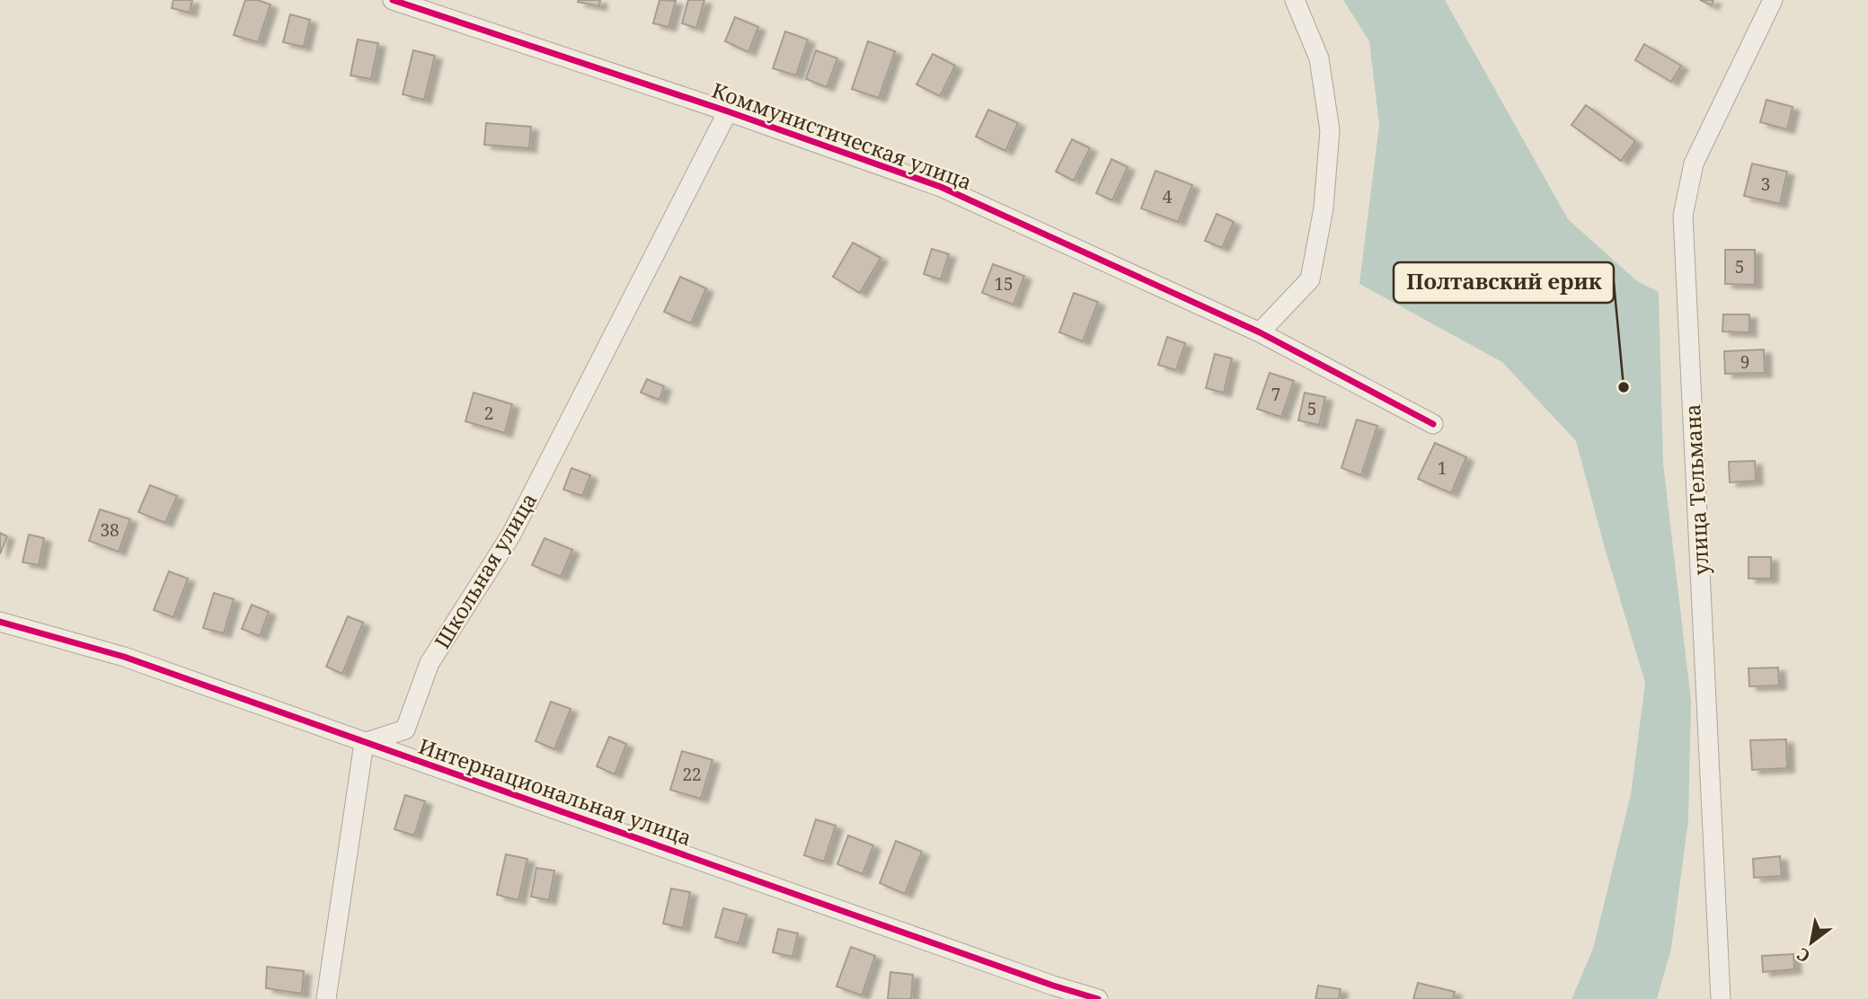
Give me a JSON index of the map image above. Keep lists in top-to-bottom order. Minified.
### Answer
{"streets":{"street":["Коммунистическая улица","улица Тельмана","Школьная улица","Интернациональная улица"]},"crossings":[["Коммунистическая улица","Школьная улица"],["Школьная улица","Интернациональная улица"]],"places":["Полтавский ерик"],"house_numbers":["3","4","5","15","9","7","5","2","1","38","22"],"north":"bottom left"}
